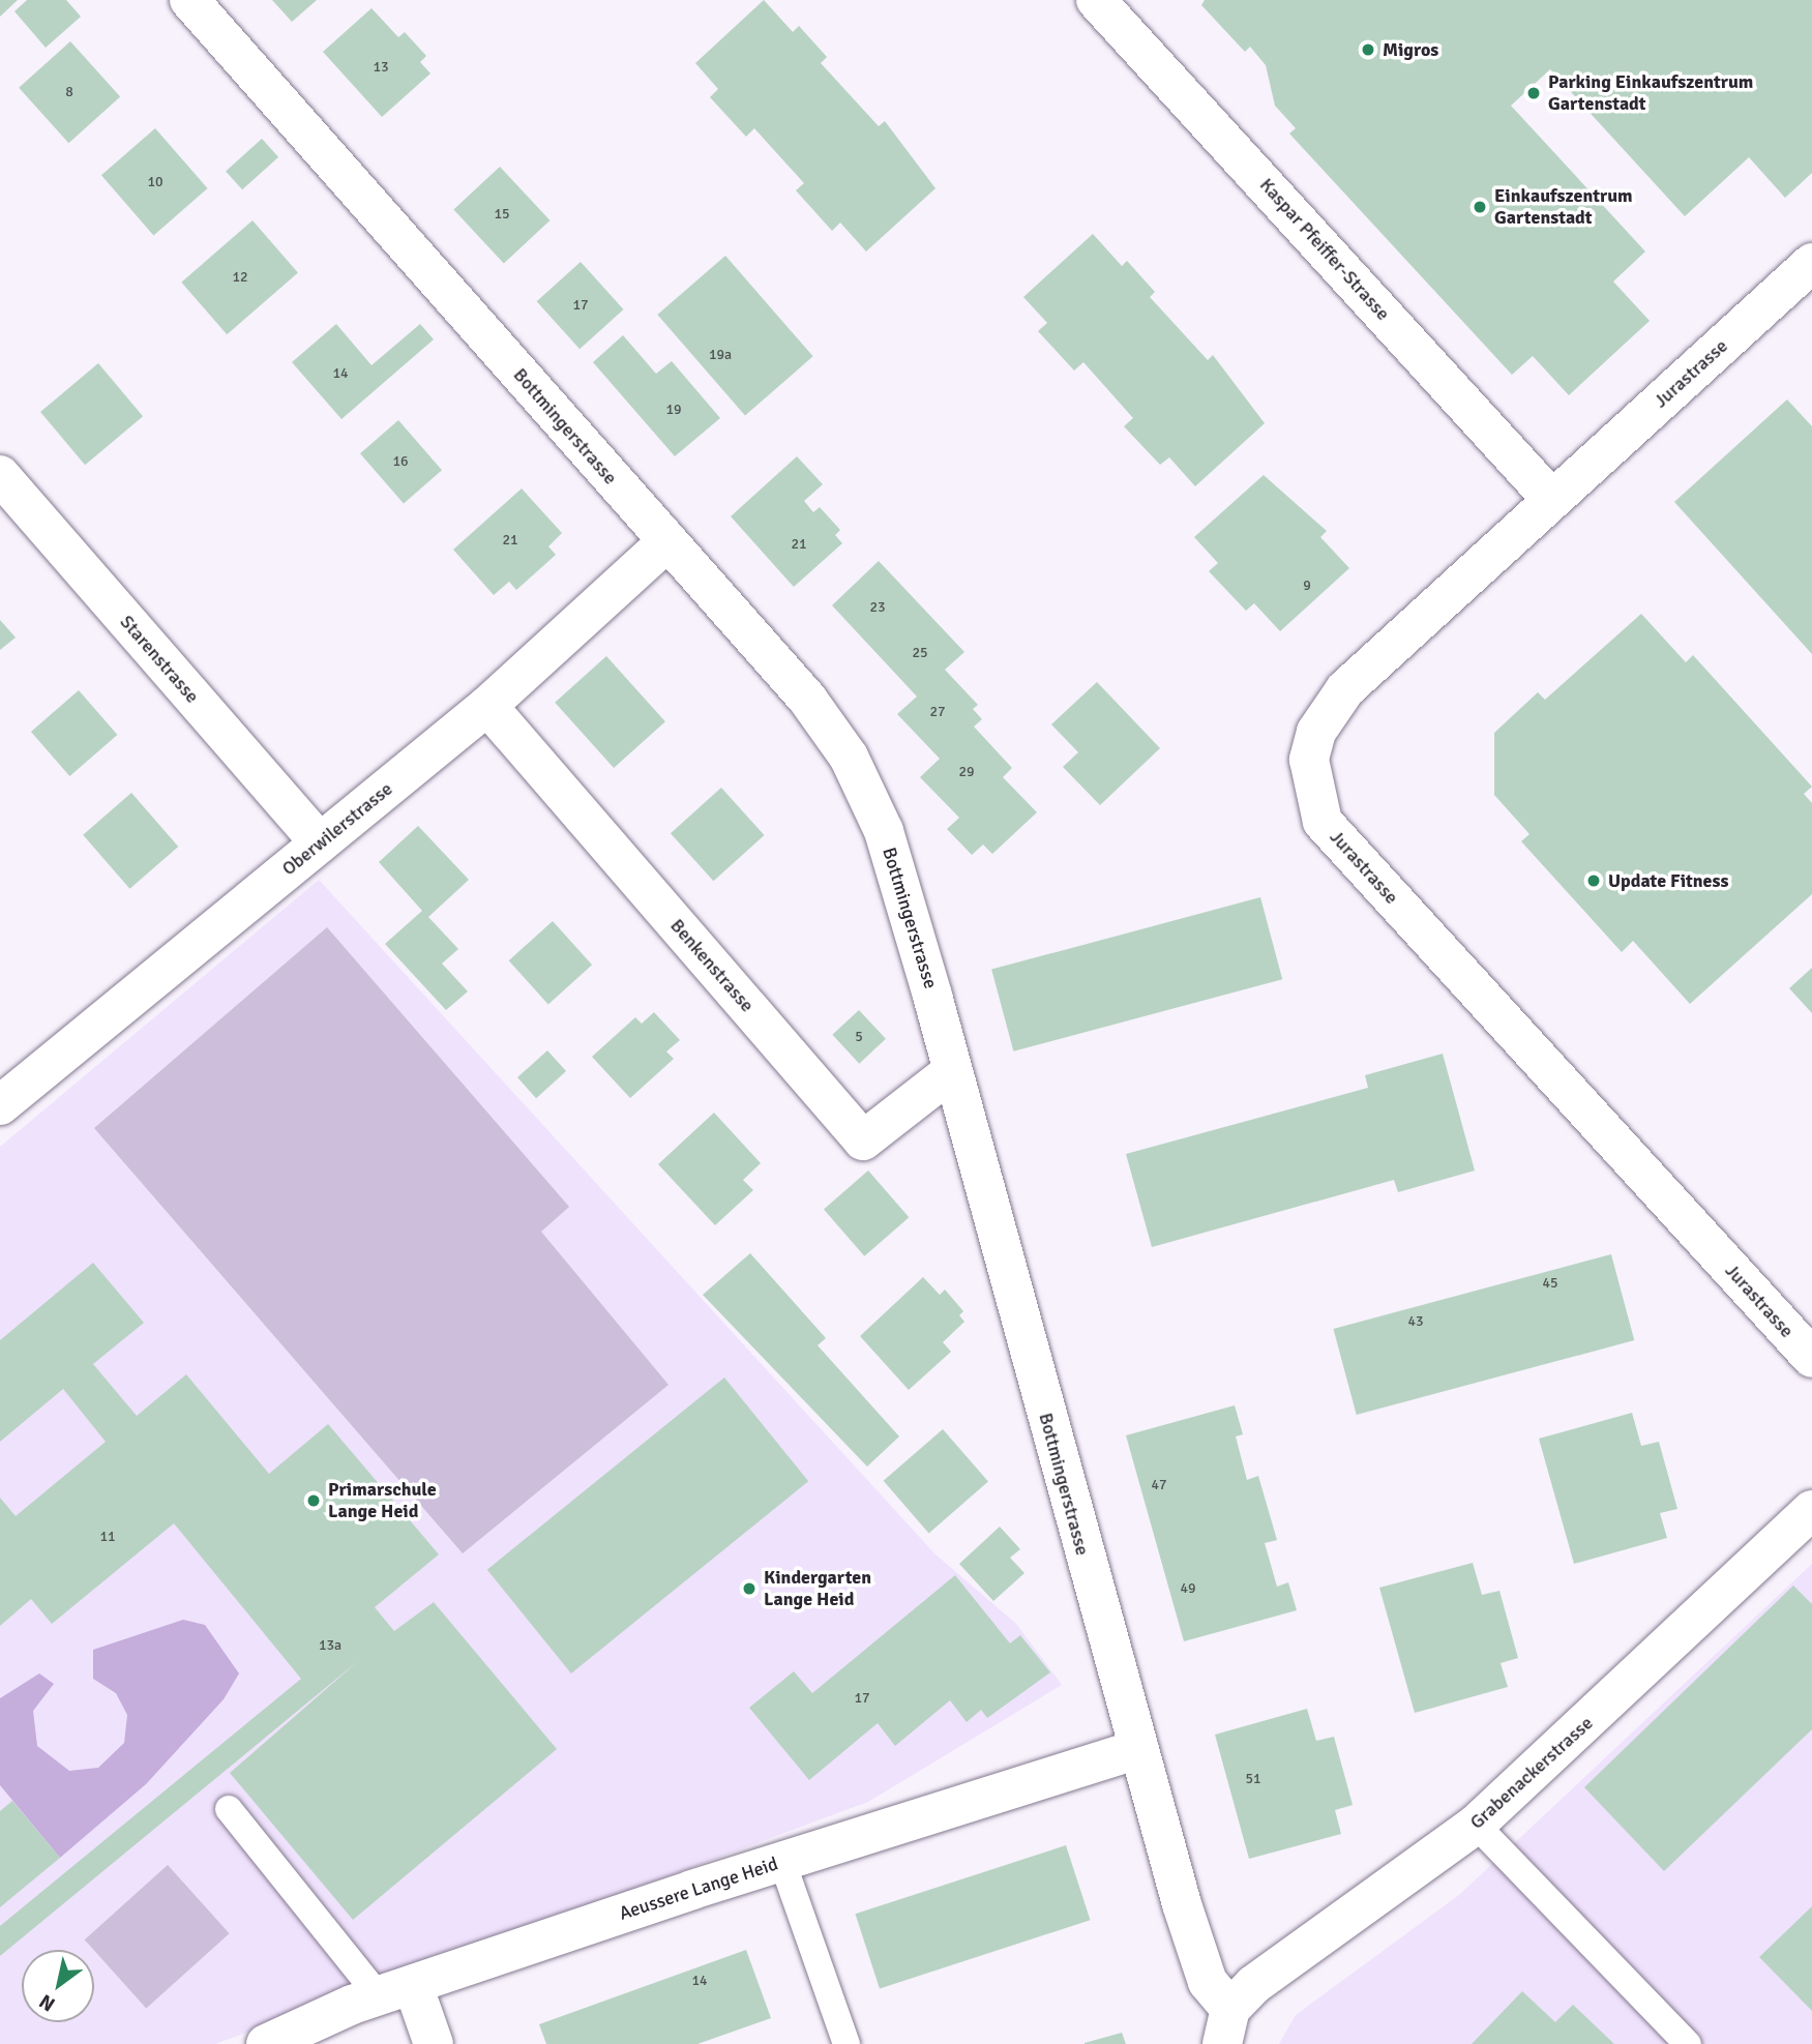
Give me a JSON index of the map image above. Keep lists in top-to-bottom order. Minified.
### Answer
{"streets":{"street":["Kaspar Pfeiffer-Strasse","Jurastrasse","Bottmingerstrasse","Starenstrasse","Oberwilerstrasse","Benkenstrasse","Grabenackerstrasse","Aeussere Lange Heid"]},"crossings":[["Kaspar Pfeiffer-Strasse","Jurastrasse"],["Bottmingerstrasse","Oberwilerstrasse"],["Bottmingerstrasse","Benkenstrasse"],["Bottmingerstrasse","Grabenackerstrasse"],["Bottmingerstrasse","Aeussere Lange Heid"],["Starenstrasse","Oberwilerstrasse"],["Oberwilerstrasse","Benkenstrasse"]],"places":["Migros","Parking Einkaufszentrum Gartenstadt","Einkaufszentrum Gartenstadt","Update Fitness","Primarschule Lange Heid","Kindergarten Lange Heid"],"house_numbers":["13","8","10","15","12","17","19a","14","19","16","21","21","9","23","25","27","29","5","45","43","47","11","49","13a","17","51","14"],"north":"bottom left"}
